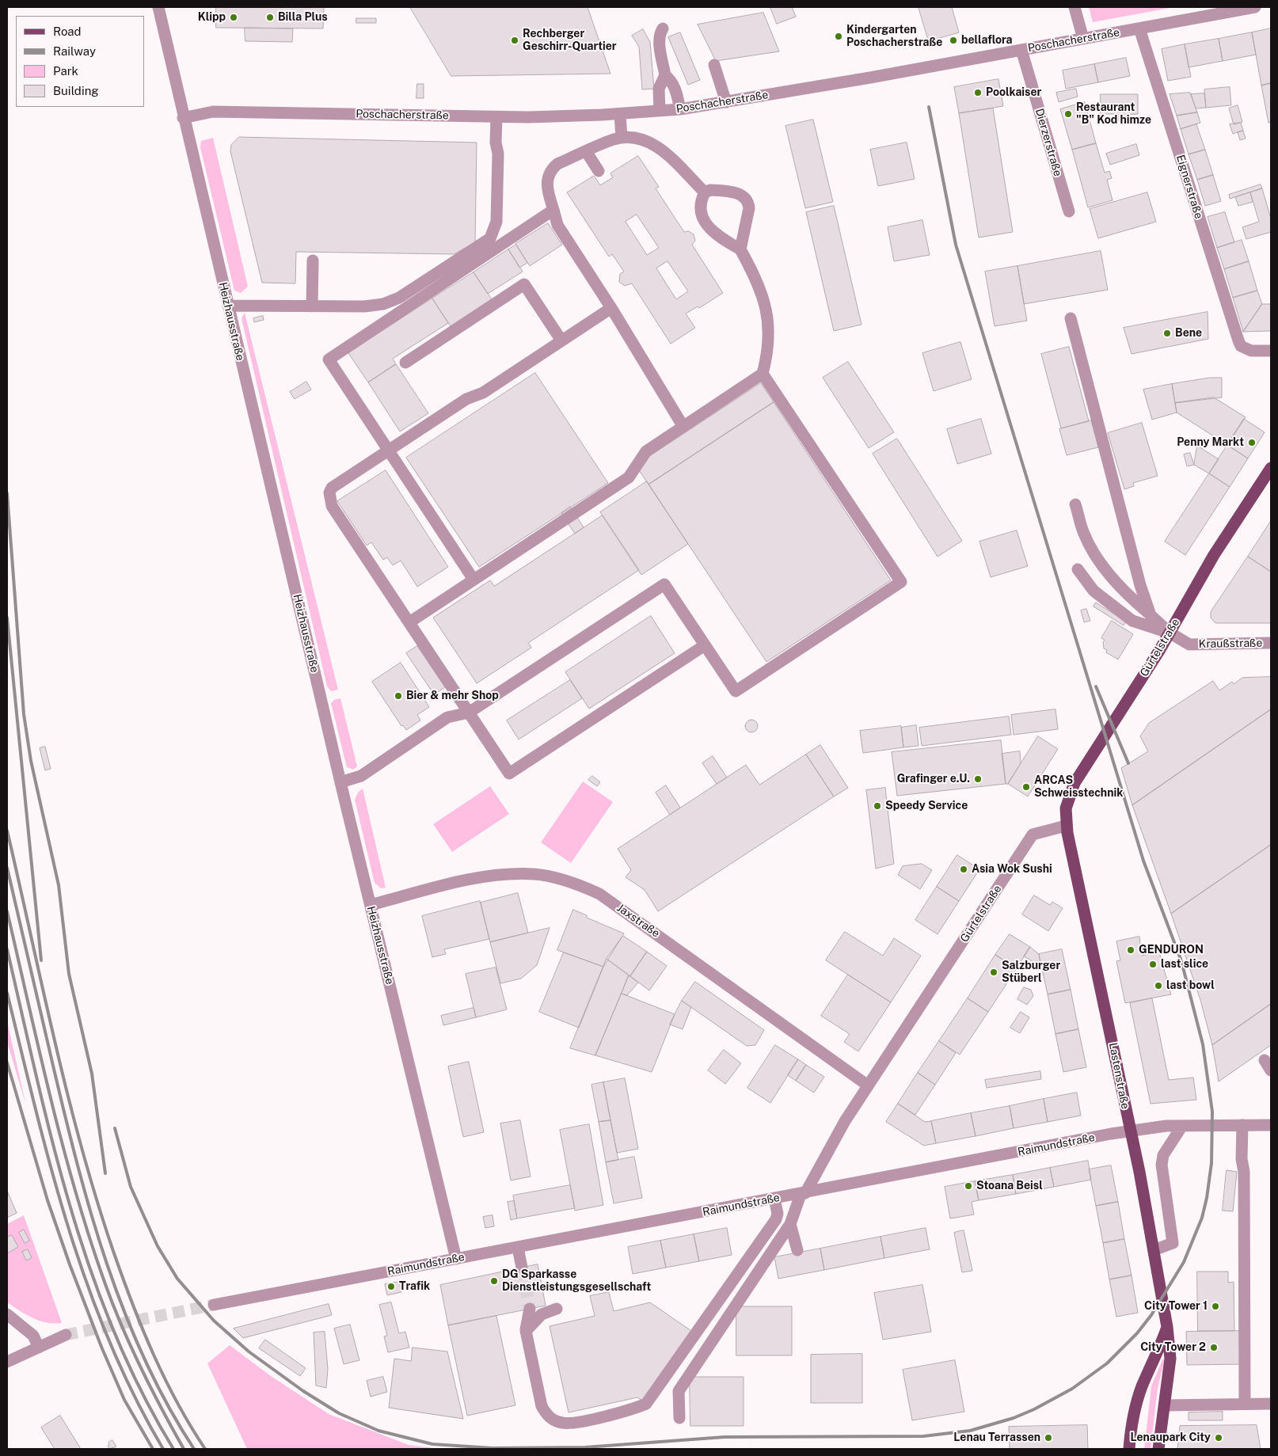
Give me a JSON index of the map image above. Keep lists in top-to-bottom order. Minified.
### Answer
{"streets":{"main road":["Gürtelstraße","Lastenstraße"],"street":["Poschacherstraße","Dierzerstraße","Eignerstraße","Heizhausstraße","Kraußstraße","Jaxstraße","Raimundstraße"]},"crossings":[["Poschacherstraße","Dierzerstraße"],["Poschacherstraße","Eignerstraße"],["Poschacherstraße","Heizhausstraße"],["Heizhausstraße","Jaxstraße"],["Heizhausstraße","Raimundstraße"],["Kraußstraße","Gürtelstraße"],["Gürtelstraße","Jaxstraße"],["Gürtelstraße","Lastenstraße"],["Gürtelstraße","Raimundstraße"],["Lastenstraße","Raimundstraße"]],"places":["Klipp","Billa Plus","Kindergarten Poschacherstraße","Rechberger Geschirr-Quartier","bellaflora","Poolkaiser","Restaurant \"B\" Kod himze","Bene","Penny Markt","Bier & mehr Shop","Grafinger e.U.","ARCAS Schweisstechnik","Speedy Service","Asia Wok Sushi","GENDURON","last slice","Salzburger Stüberl","last bowl","Stoana Beisl","DG Sparkasse Dienstleistungsgesellschaft","Trafik","City Tower 1","City Tower 2","Lenau Terrassen","Lenaupark City"],"legend":["Road","Railway","Park","Building"]}
